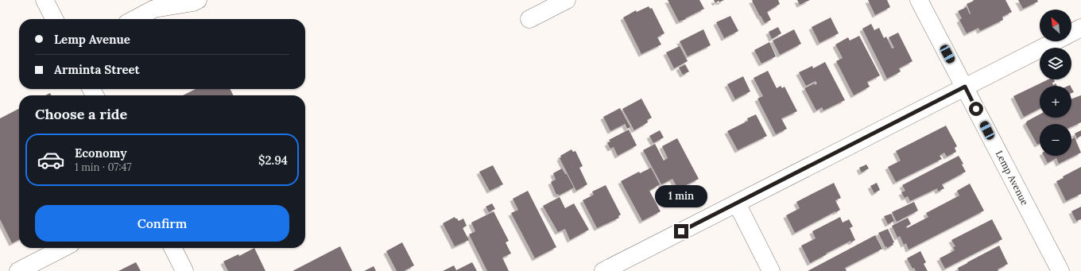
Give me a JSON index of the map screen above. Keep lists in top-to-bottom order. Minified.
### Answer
{"streets":{"street":["Lemp Avenue"]},"north":"top left","page":{"map_buttons":["+","−"],"banner":["Lemp Avenue","Arminta Street"],"heading":"Choose a ride","list":[{"name":"Economy","note":"1 min · 07:47","value":"$2.94"}],"bubble":"1 min","buttons":"Confirm"}}
